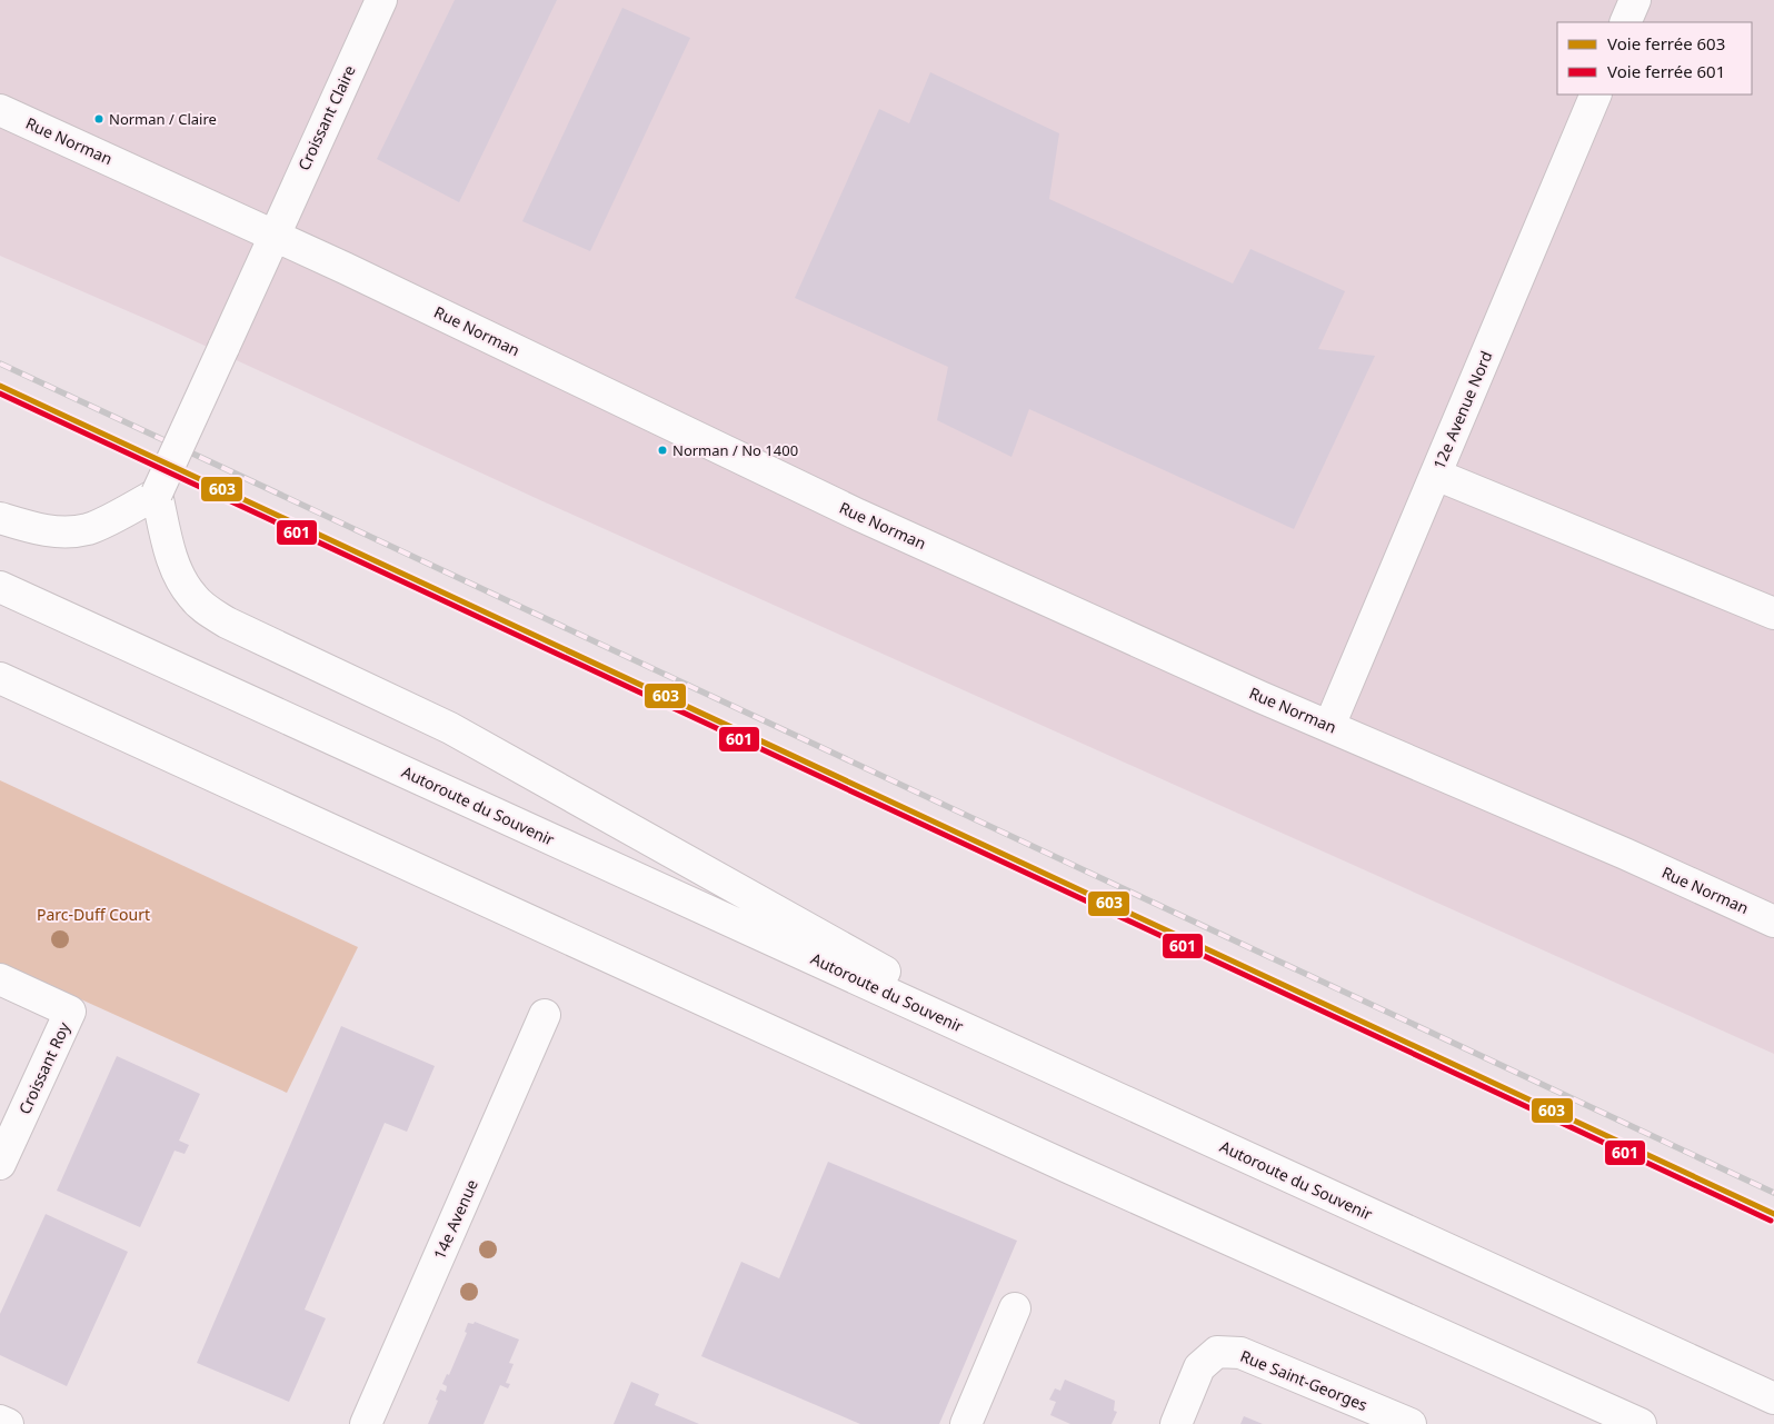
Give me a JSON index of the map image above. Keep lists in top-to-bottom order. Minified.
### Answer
{"streets":{"main road":["Croissant Claire","Rue Norman","12e Avenue Nord","Autoroute du Souvenir","Croissant Roy","14e Avenue","Rue Saint-Georges"]},"crossings":[["Croissant Claire","Rue Norman"],["Rue Norman","12e Avenue Nord"]],"parks":["Parc-Duff Court"],"places":["Norman / Claire","Norman / No 1400"],"lines":["rail line 603","rail line 601"],"legend":["Voie ferrée 603","Voie ferrée 601"]}
